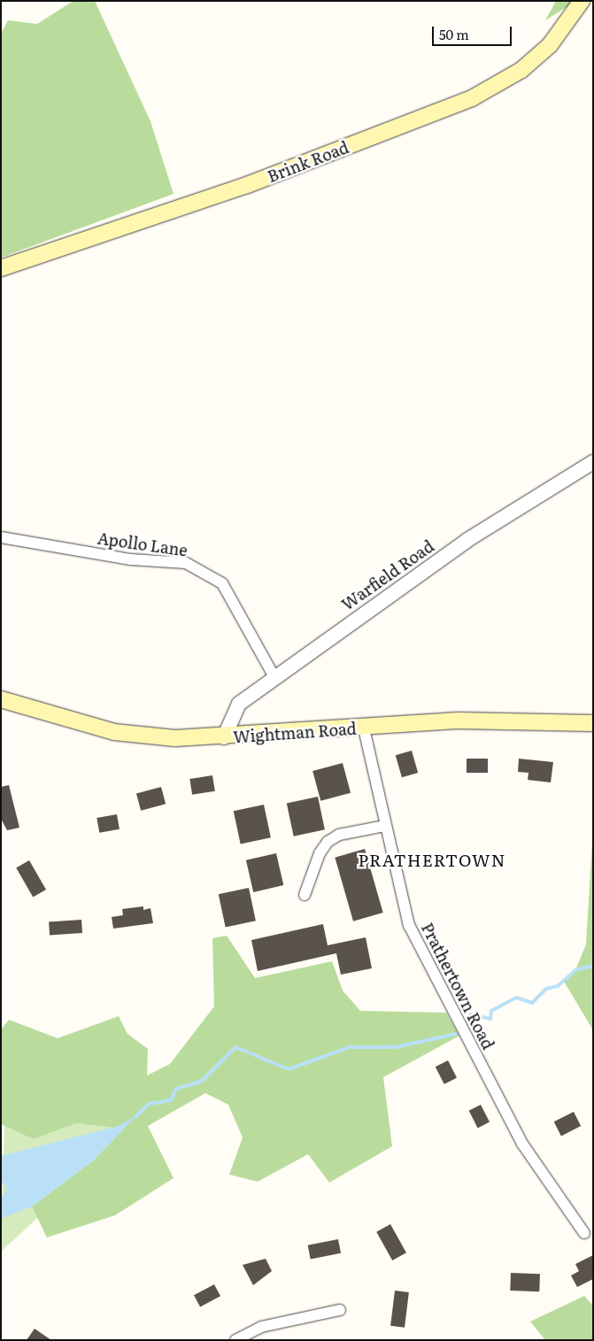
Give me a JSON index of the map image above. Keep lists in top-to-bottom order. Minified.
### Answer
{"streets":{"main road":["Brink Road","Wightman Road"],"street":["Apollo Lane","Warfield Road","Prathertown Road"]},"crossings":[["Apollo Lane","Warfield Road"],["Warfield Road","Wightman Road"],["Wightman Road","Prathertown Road"]],"districts":["PRATHERTOWN"],"scale_bar":"50 m"}
